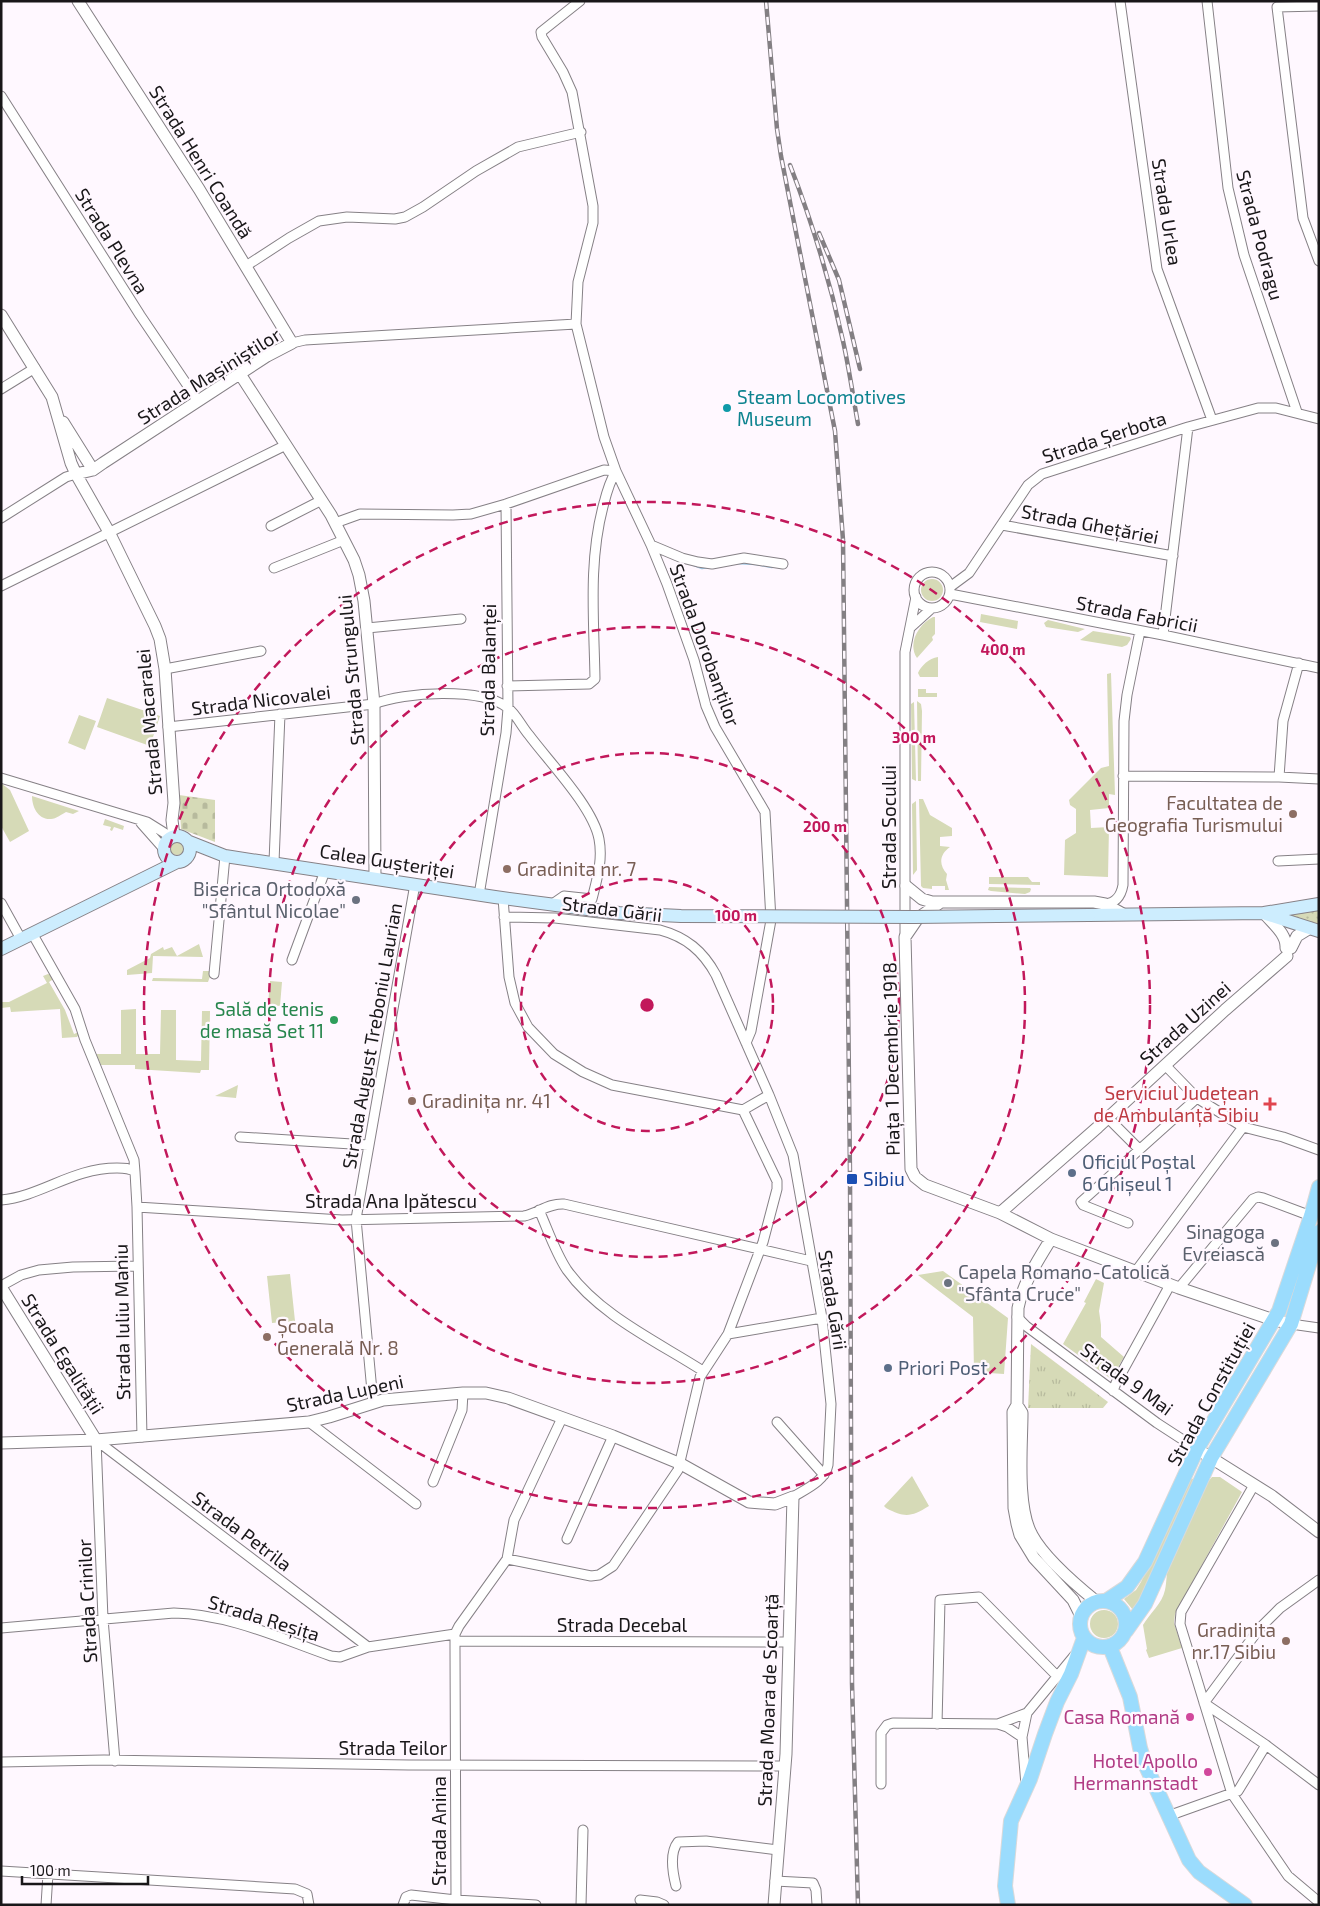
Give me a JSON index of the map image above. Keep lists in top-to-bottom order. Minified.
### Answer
{"streets":{"main road":["Calea Gușteriței","Strada Constituției"],"street":["Strada Henri Coandă","Strada Urlea","Strada Podragu","Strada Plevna","Strada Mașiniștilor","Strada Șerbota","Strada Ghețăriei","Strada Fabricii","Strada Dorobanților","Strada Strungului","Strada Balanței","Strada Nicovalei","Strada Macaralei","Strada Socului","Strada Gării","Strada Uzinei","Strada August Treboniu Laurian","Piața 1 Decembrie 1918","Strada Ana Ipătescu","Strada Iuliu Maniu","Strada Egalității","Strada 9 Mai","Strada Lupeni","Strada Petrila","Strada Crinilor","Strada Reșița","Strada Decebal","Strada Moara de Scoarță","Strada Teilor","Strada Anina"]},"crossings":[["Strada Henri Coandă","Strada Mașiniștilor"],["Strada Urlea","Strada Șerbota"],["Strada Podragu","Strada Șerbota"],["Strada Plevna","Strada Mașiniștilor"],["Strada Mașiniștilor","Strada Dorobanților"],["Strada Mașiniștilor","Strada Strungului"],["Strada Mașiniștilor","Strada Macaralei"],["Strada Șerbota","Strada Ghețăriei"],["Strada Șerbota","Strada Fabricii"],["Strada Șerbota","Strada Socului"],["Strada Fabricii","Strada Socului"],["Strada Dorobanților","Strada Gării"],["Strada Strungului","Strada Nicovalei"],["Strada Strungului","Calea Gușteriței"],["Strada Balanței","Strada Nicovalei"],["Strada Balanței","Calea Gușteriței"],["Strada Nicovalei","Strada Macaralei"],["Strada Macaralei","Calea Gușteriței"],["Strada Socului","Piața 1 Decembrie 1918"],["Calea Gușteriței","Strada August Treboniu Laurian"],["Strada Gării","Strada Ana Ipătescu"],["Strada Gării","Strada Lupeni"],["Strada Gării","Strada Moara de Scoarță"],["Strada Uzinei","Piața 1 Decembrie 1918"],["Strada August Treboniu Laurian","Strada Ana Ipătescu"],["Strada August Treboniu Laurian","Strada Lupeni"],["Piața 1 Decembrie 1918","Strada Constituției"],["Strada Ana Ipătescu","Strada Iuliu Maniu"],["Strada Iuliu Maniu","Strada Lupeni"],["Strada Egalității","Strada Lupeni"],["Strada Egalității","Strada Petrila"],["Strada Egalității","Strada Crinilor"],["Strada 9 Mai","Strada Constituției"],["Strada Lupeni","Strada Petrila"],["Strada Lupeni","Strada Crinilor"],["Strada Lupeni","Strada Moara de Scoarță"],["Strada Petrila","Strada Crinilor"],["Strada Petrila","Strada Reșița"],["Strada Crinilor","Strada Reșița"],["Strada Crinilor","Strada Teilor"],["Strada Reșița","Strada Decebal"],["Strada Reșița","Strada Anina"],["Strada Decebal","Strada Moara de Scoarță"],["Strada Decebal","Strada Anina"],["Strada Moara de Scoarță","Strada Teilor"],["Strada Teilor","Strada Anina"]],"places":{"other":["Steam Locomotives Museum","Facultatea de Geografia Turismului","Gradinita nr. 7","Biserica Ortodoxă \"Sfântul Nicolae\"","Sală de tenis de masă Set 11","Gradinița nr. 41","Oficiul Poștal 6 Ghișeul 1","Sinagoga Evreiască","Capela Romano-Catolică \"Sfânta Cruce\"","Școala Generală Nr. 8","Priori Post","Gradinita nr.17 Sibiu","Casa Romană","Hotel Apollo Hermannstadt"],"health":["Serviciul Județean de Ambulanță Sibiu"],"transit":["Sibiu"]},"scale_bar":"100 m","rings":["400 m","300 m","200 m","100 m"]}
